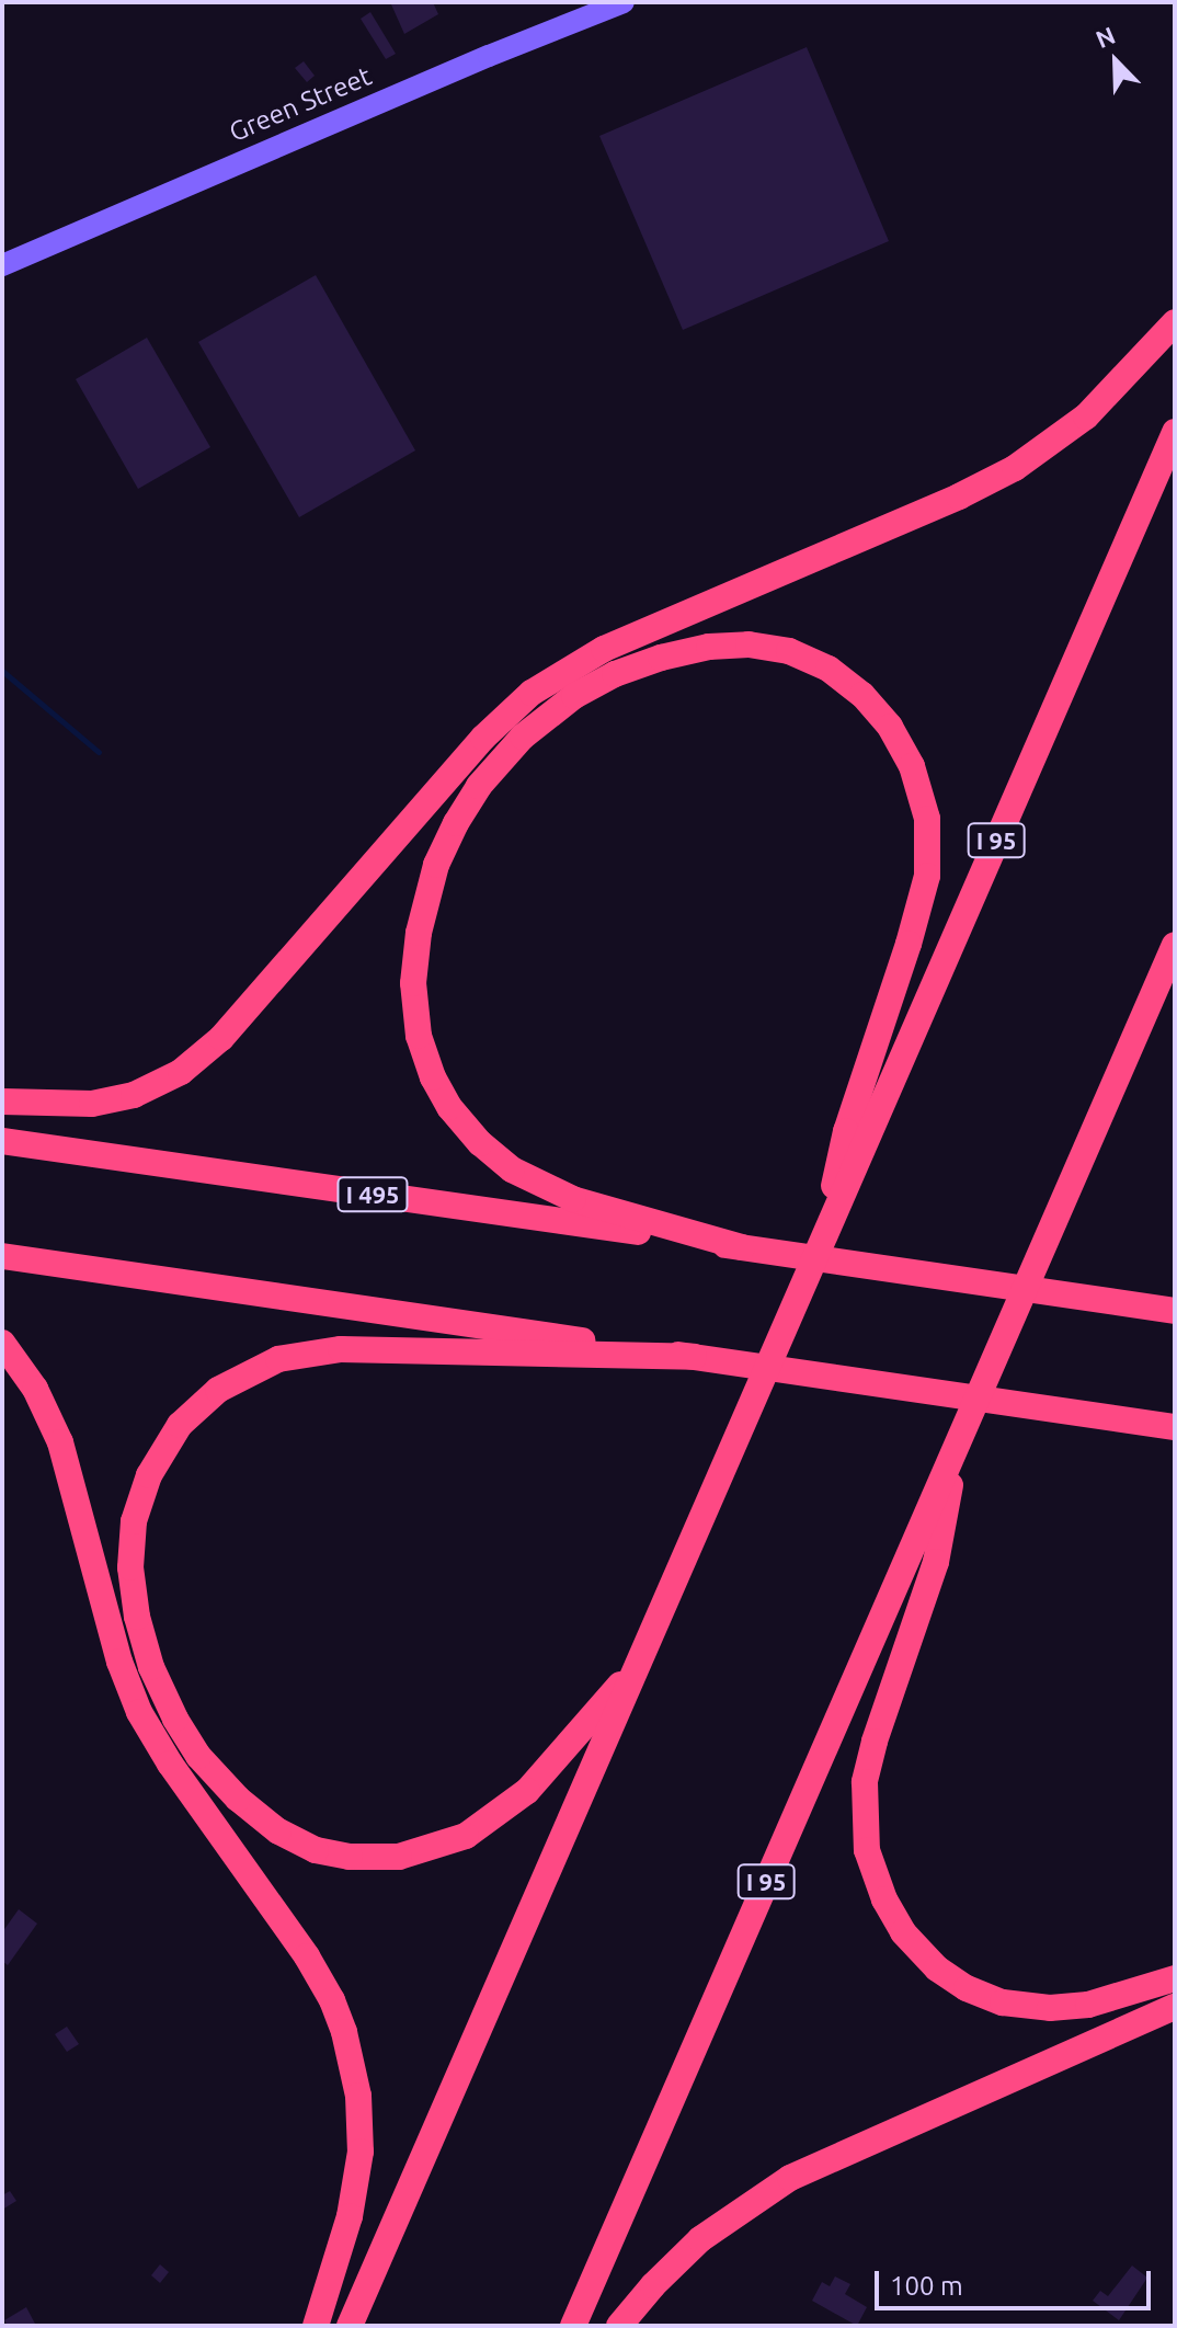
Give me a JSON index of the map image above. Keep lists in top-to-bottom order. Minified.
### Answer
{"streets":{"highway":["I 95","I 495"],"main road":["Green Street"]},"scale_bar":"100 m","north":"top left"}
